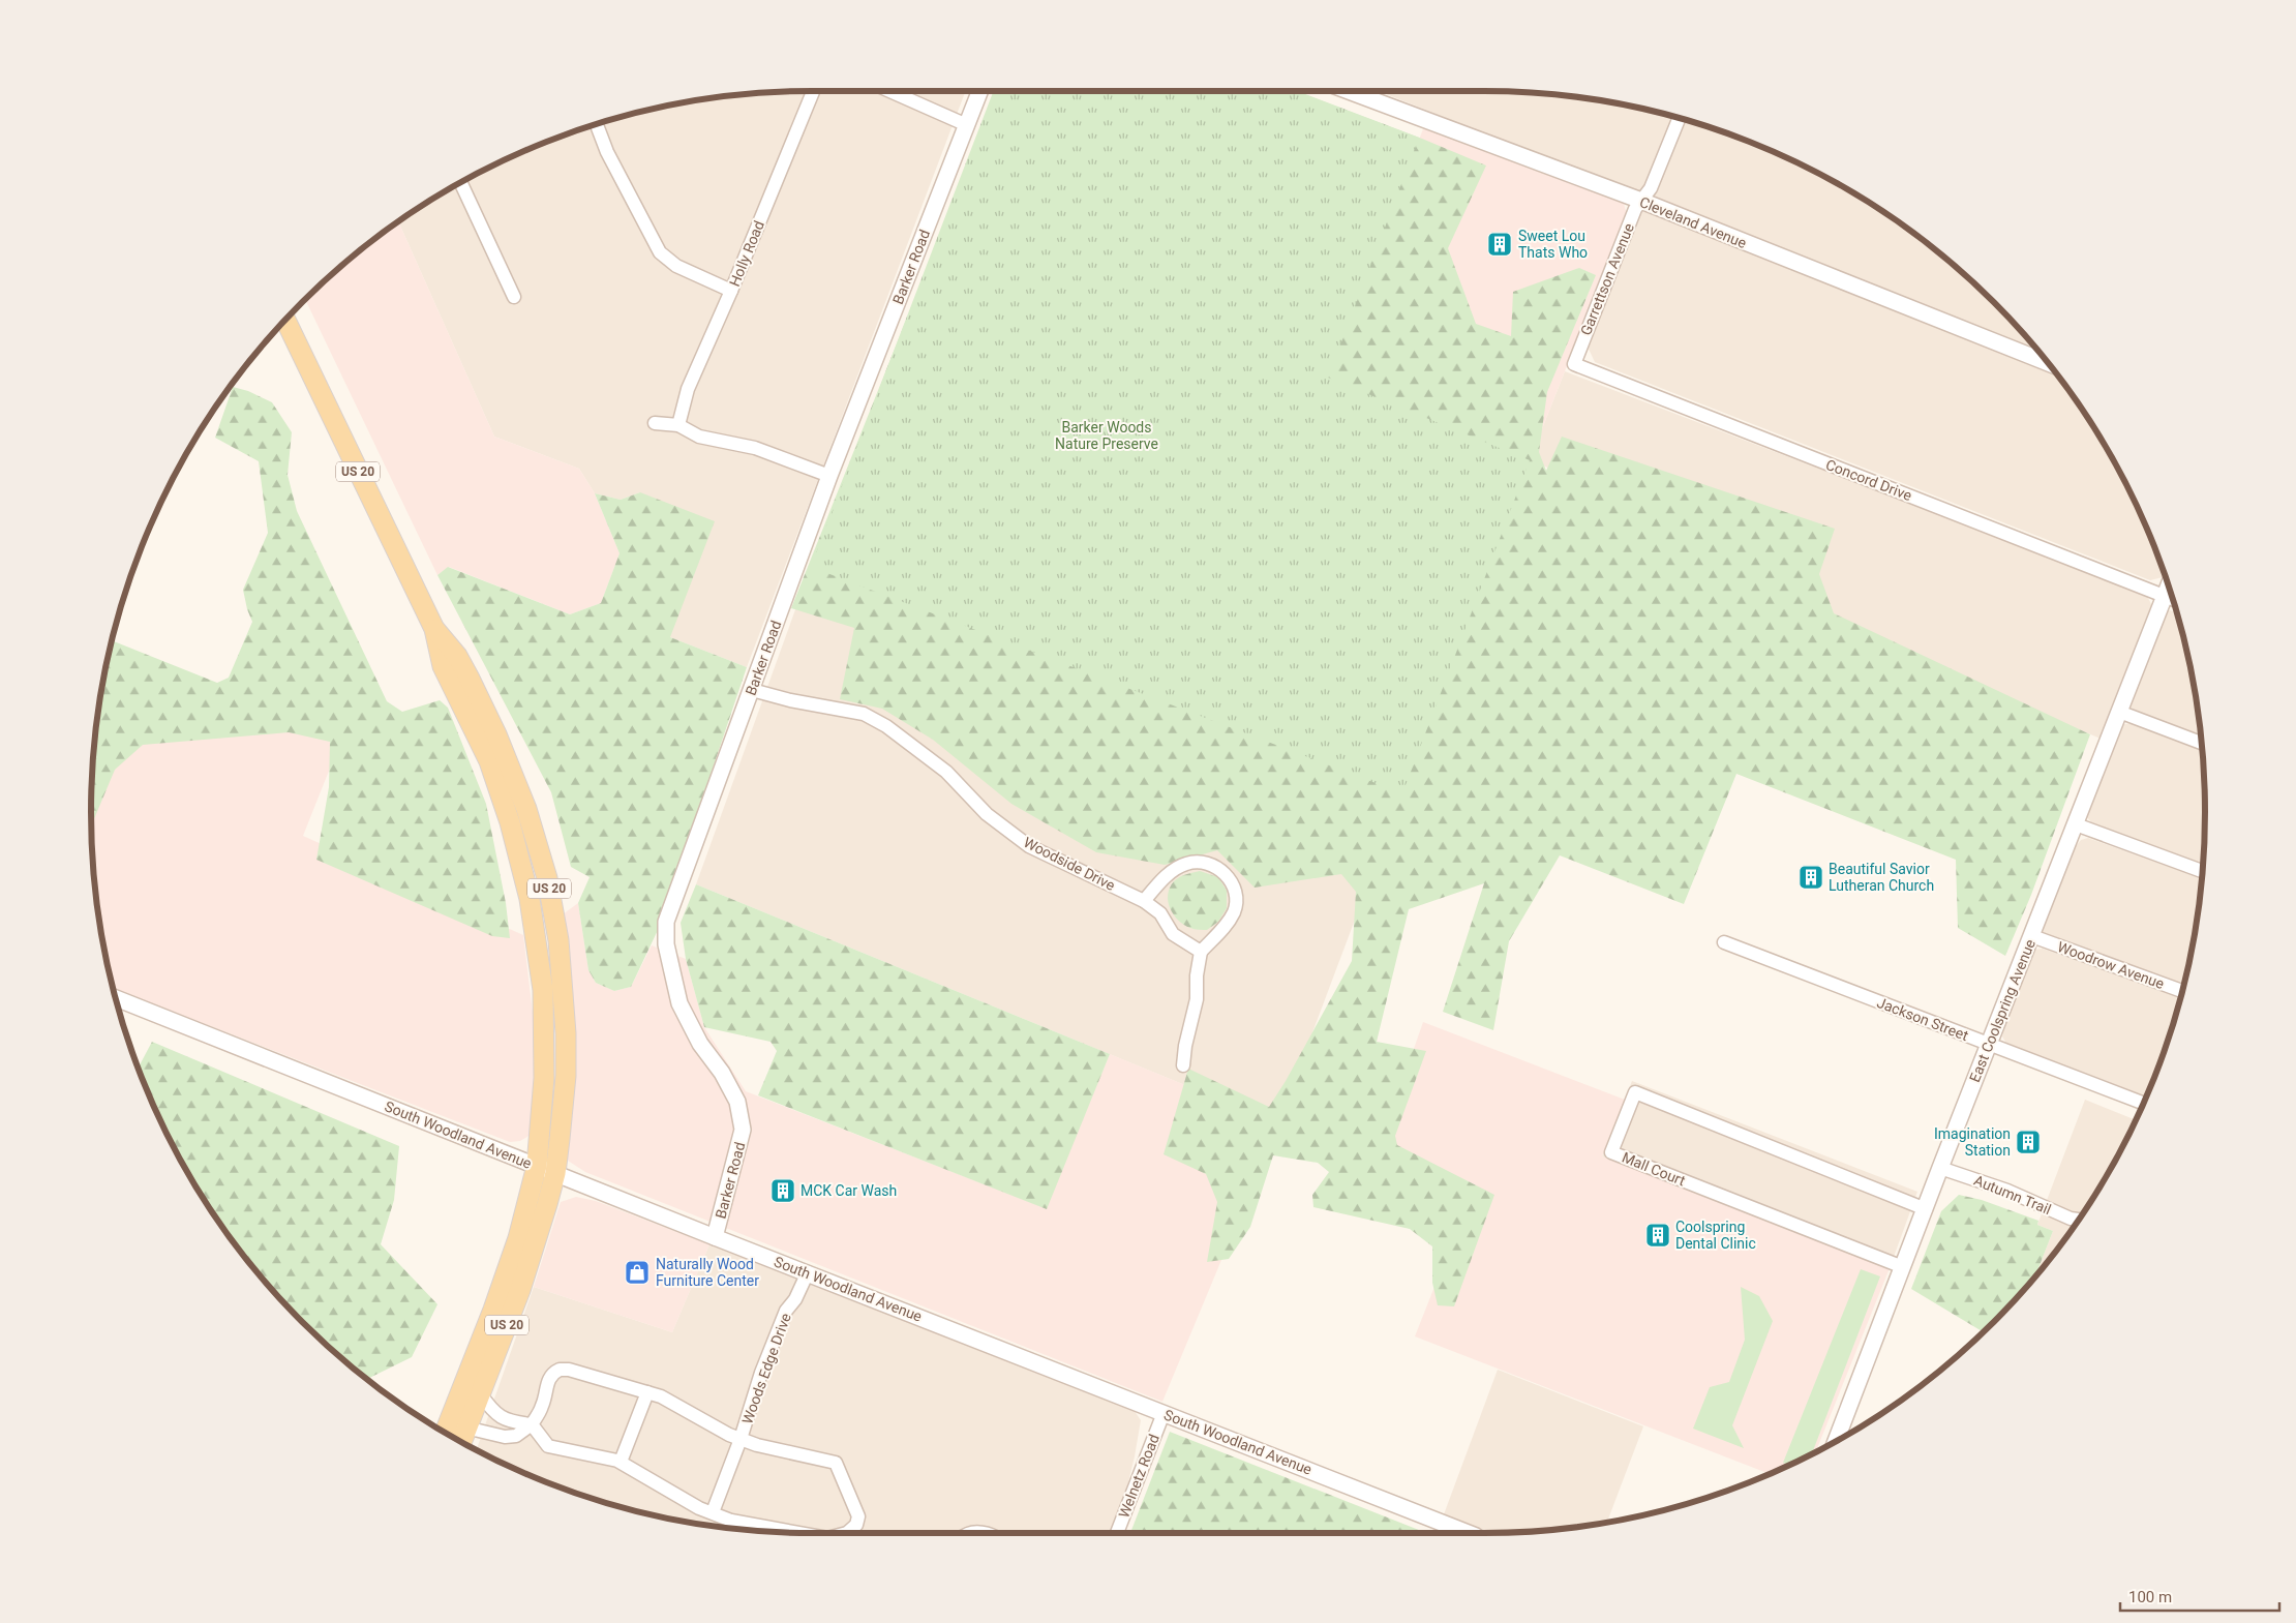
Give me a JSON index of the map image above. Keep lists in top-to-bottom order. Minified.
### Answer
{"streets":{"main road":["US 20"],"street":["Cleveland Avenue","Holly Road","Barker Road","Garrettson Avenue","Concord Drive","Woodside Drive","Woodrow Avenue","East Coolspring Avenue","Jackson Street","South Woodland Avenue","Mall Court","Autumn Trail","Woods Edge Drive","Welnetz Road"]},"crossings":[["Cleveland Avenue","Garrettson Avenue"],["Barker Road","Woodside Drive"],["Barker Road","South Woodland Avenue"],["Garrettson Avenue","Concord Drive"],["US 20","South Woodland Avenue"],["Concord Drive","East Coolspring Avenue"],["Woodrow Avenue","East Coolspring Avenue"],["East Coolspring Avenue","Jackson Street"],["East Coolspring Avenue","Mall Court"],["East Coolspring Avenue","Autumn Trail"],["South Woodland Avenue","Woods Edge Drive"],["South Woodland Avenue","Welnetz Road"]],"parks":["Barker Woods Nature Preserve"],"places":{"building":["Sweet Lou Thats Who","Beautiful Savior Lutheran Church","Imagination Station","MCK Car Wash","Coolspring Dental Clinic"],"shop":["Naturally Wood Furniture Center"]},"scale_bar":"100 m"}
